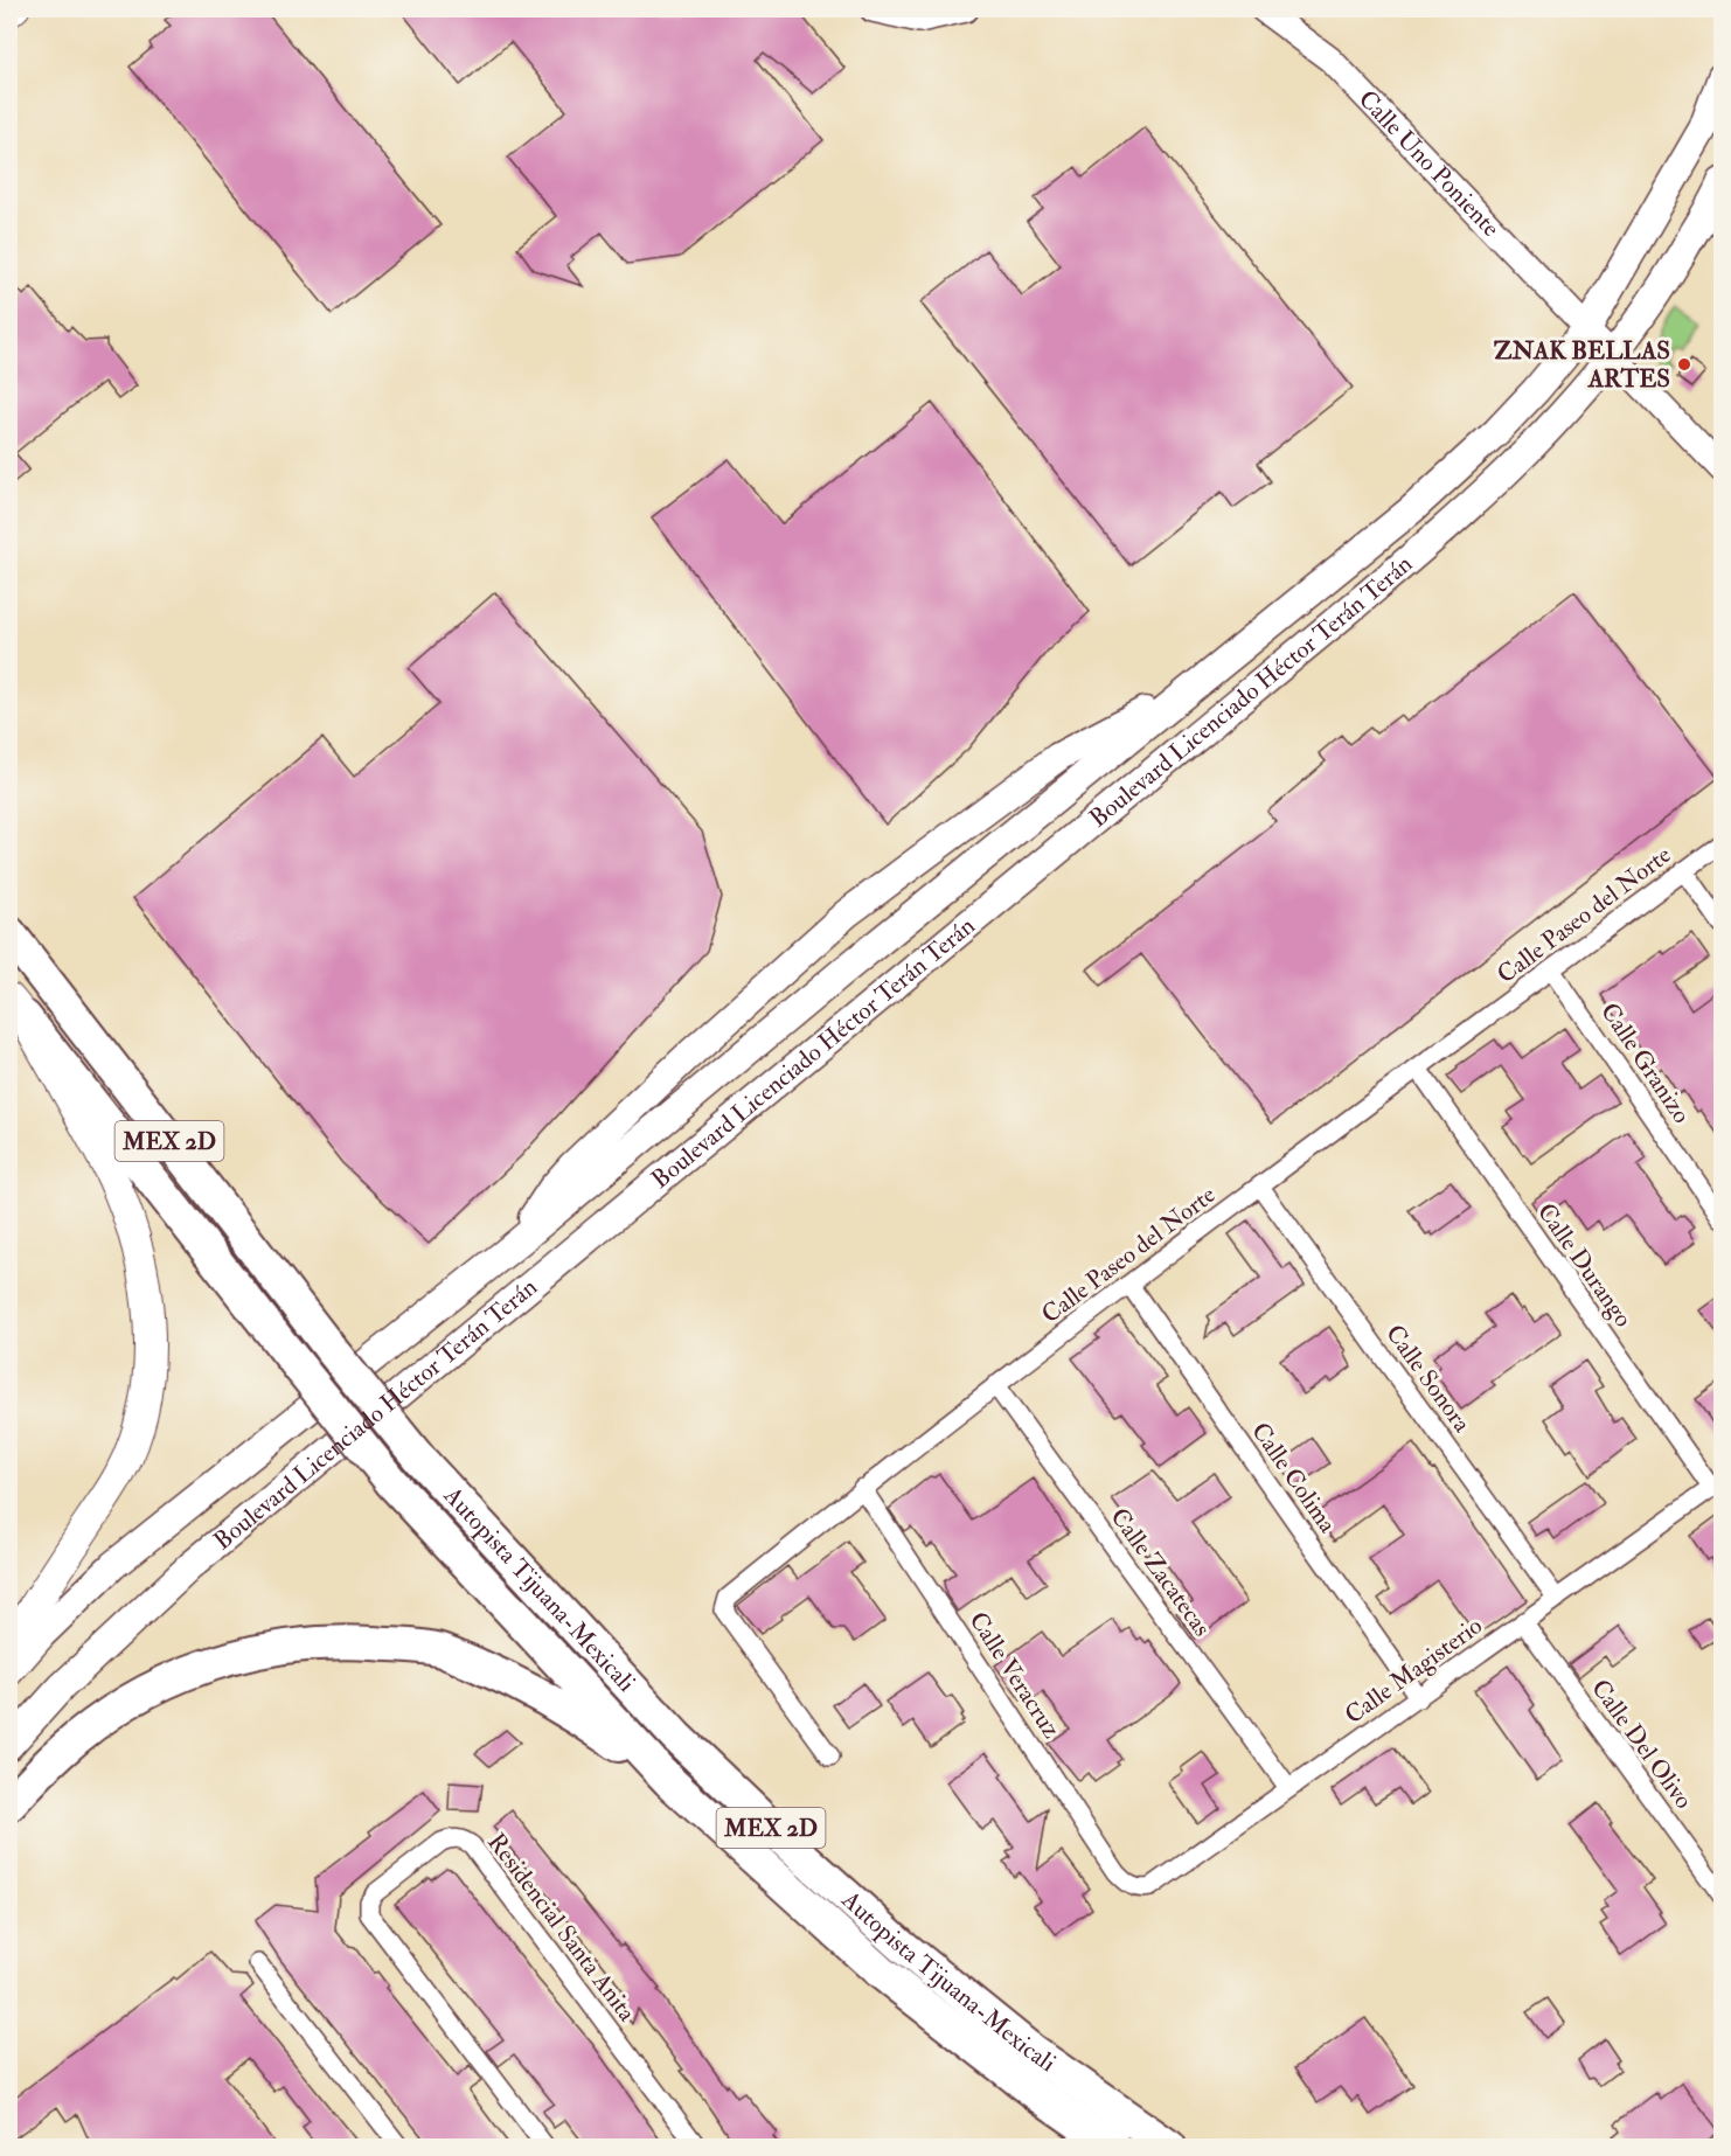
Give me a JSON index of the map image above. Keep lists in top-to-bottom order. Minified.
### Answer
{"streets":{"highway":["MEX 2D","Autopista Tijuana-Mexicali"],"main road":["Calle Uno Poniente","Boulevard Licenciado Héctor Terán Terán"],"street":["Calle Paseo del Norte","Calle Granizo","Calle Durango","Calle Sonora","Calle Colima","Calle Zacatecas","Calle Magisterio","Calle Veracruz","Calle Del Olivo","Residencial Santa Anita"]},"crossings":[["Calle Uno Poniente","Boulevard Licenciado Héctor Terán Terán"],["Calle Paseo del Norte","Calle Granizo"],["Calle Paseo del Norte","Calle Durango"],["Calle Paseo del Norte","Calle Sonora"],["Calle Paseo del Norte","Calle Colima"],["Calle Paseo del Norte","Calle Zacatecas"],["Calle Paseo del Norte","Calle Veracruz"],["Calle Durango","Calle Magisterio"],["Calle Sonora","Calle Magisterio"],["Calle Colima","Calle Magisterio"],["Calle Zacatecas","Calle Magisterio"],["Calle Magisterio","Calle Veracruz"],["Calle Magisterio","Calle Del Olivo"]],"places":["ZNAK BELLAS ARTES"]}
